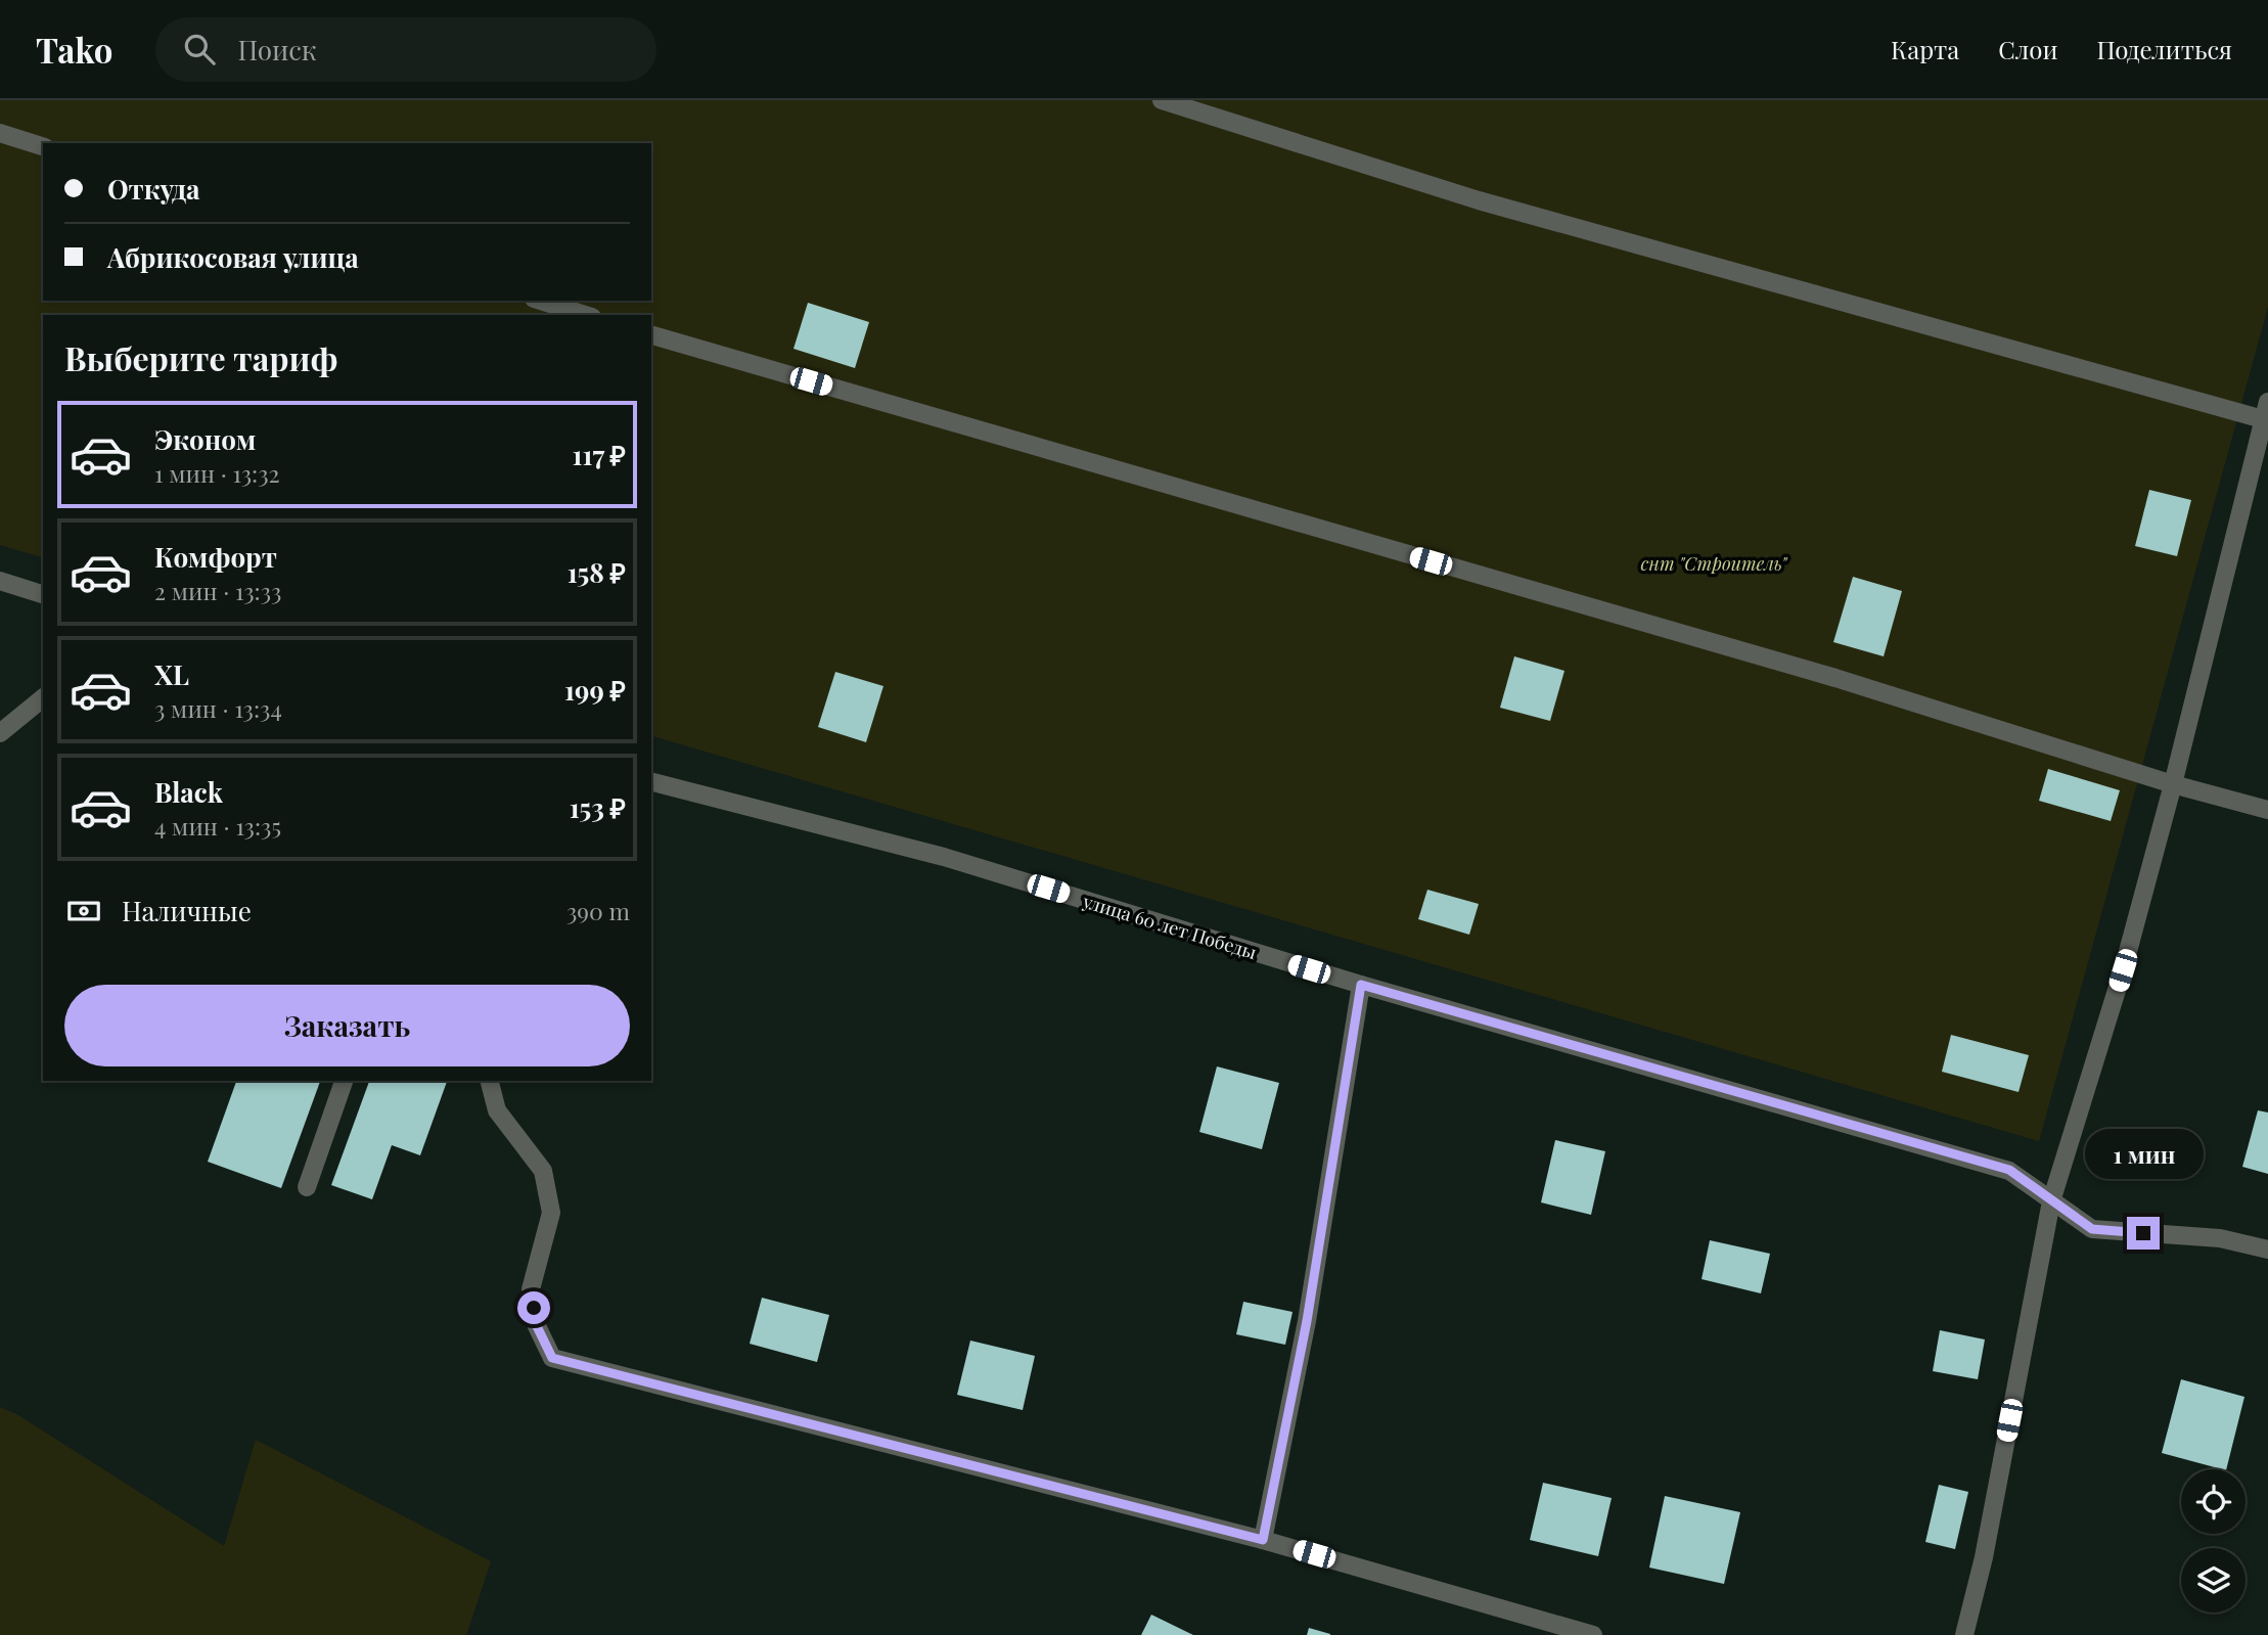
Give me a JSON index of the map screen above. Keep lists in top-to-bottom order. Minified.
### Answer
{"streets":{"street":["улица 60 лет Победы"]},"parks":["снт \"Строитель\""],"page":{"header":"Tako","search":"Поиск","nav":["Карта","Слои","Поделиться"],"banner":["Откуда","Абрикосовая улица"],"heading":"Выберите тариф","list":[{"name":"Эконом","note":"1 мин · 13:32","value":"117 ₽"},{"name":"Комфорт","note":"2 мин · 13:33","value":"158 ₽"},{"name":"XL","note":"3 мин · 13:34","value":"199 ₽"},{"name":"Black","note":"4 мин · 13:35","value":"153 ₽"}],"pay":["Наличные","390 m"],"buttons":"Заказать","bubble":"1 мин"}}
